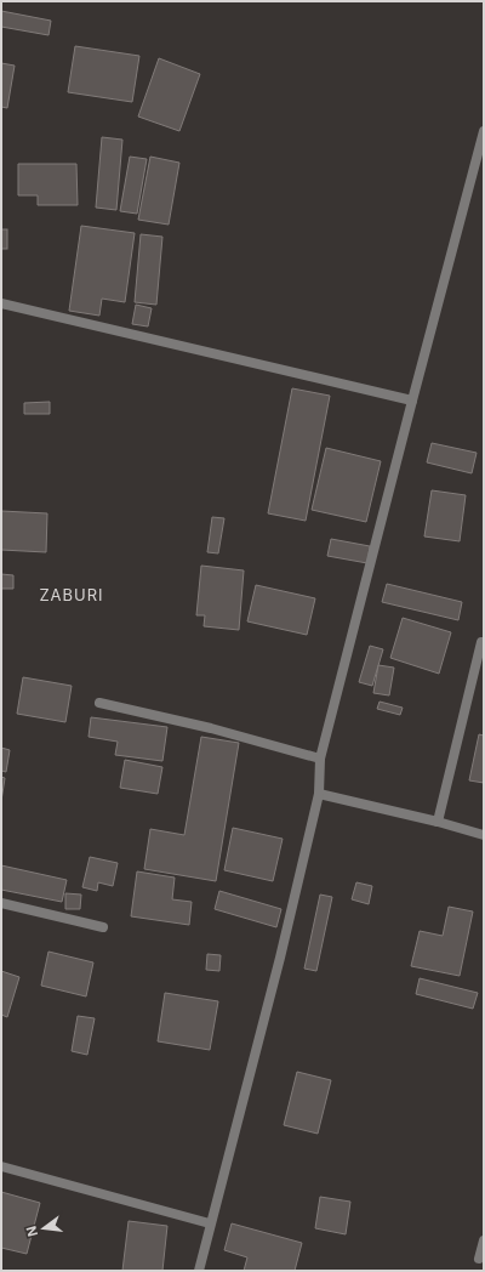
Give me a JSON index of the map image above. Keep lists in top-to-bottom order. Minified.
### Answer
{"districts":["ZABURI"],"north":"left"}
